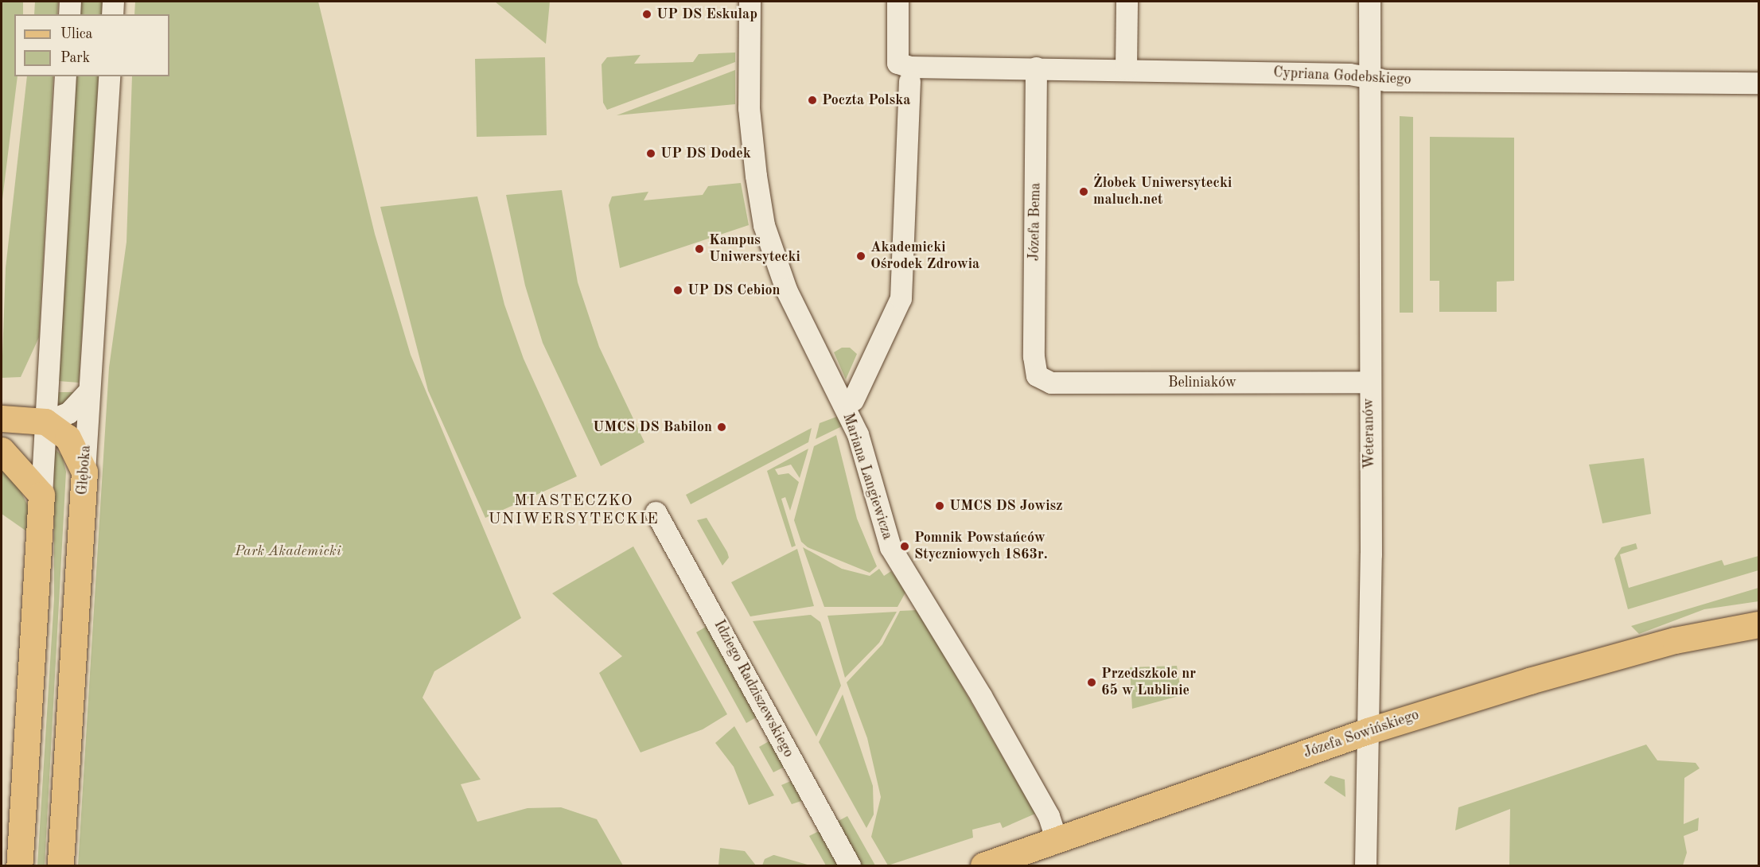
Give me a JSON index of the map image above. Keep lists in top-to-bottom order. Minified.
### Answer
{"streets":{"main road":["Głęboka","Józefa Sowińskiego"],"street":["Cypriana Godebskiego","Józefa Bema","Beliniaków","Weteranów","Mariana Langiewicza","Idziego Radziszewskiego"]},"crossings":[["Cypriana Godebskiego","Józefa Bema"],["Cypriana Godebskiego","Weteranów"],["Józefa Bema","Beliniaków"],["Beliniaków","Weteranów"],["Weteranów","Józefa Sowińskiego"],["Mariana Langiewicza","Józefa Sowińskiego"]],"districts":["MIASTECZKO UNIWERSYTECKIE"],"parks":["Park Akademicki"],"places":["UP DS Eskulap","Poczta Polska","UP DS Dodek","Żłobek Uniwersytecki maluch.net","Kampus Uniwersytecki","Akademicki Ośrodek Zdrowia","UP DS Cebion","UMCS DS Babilon","UMCS DS Jowisz","Pomnik Powstańców Styczniowych 1863r.","Przedszkole nr 65 w Lublinie"],"legend":["Ulica","Park"]}
